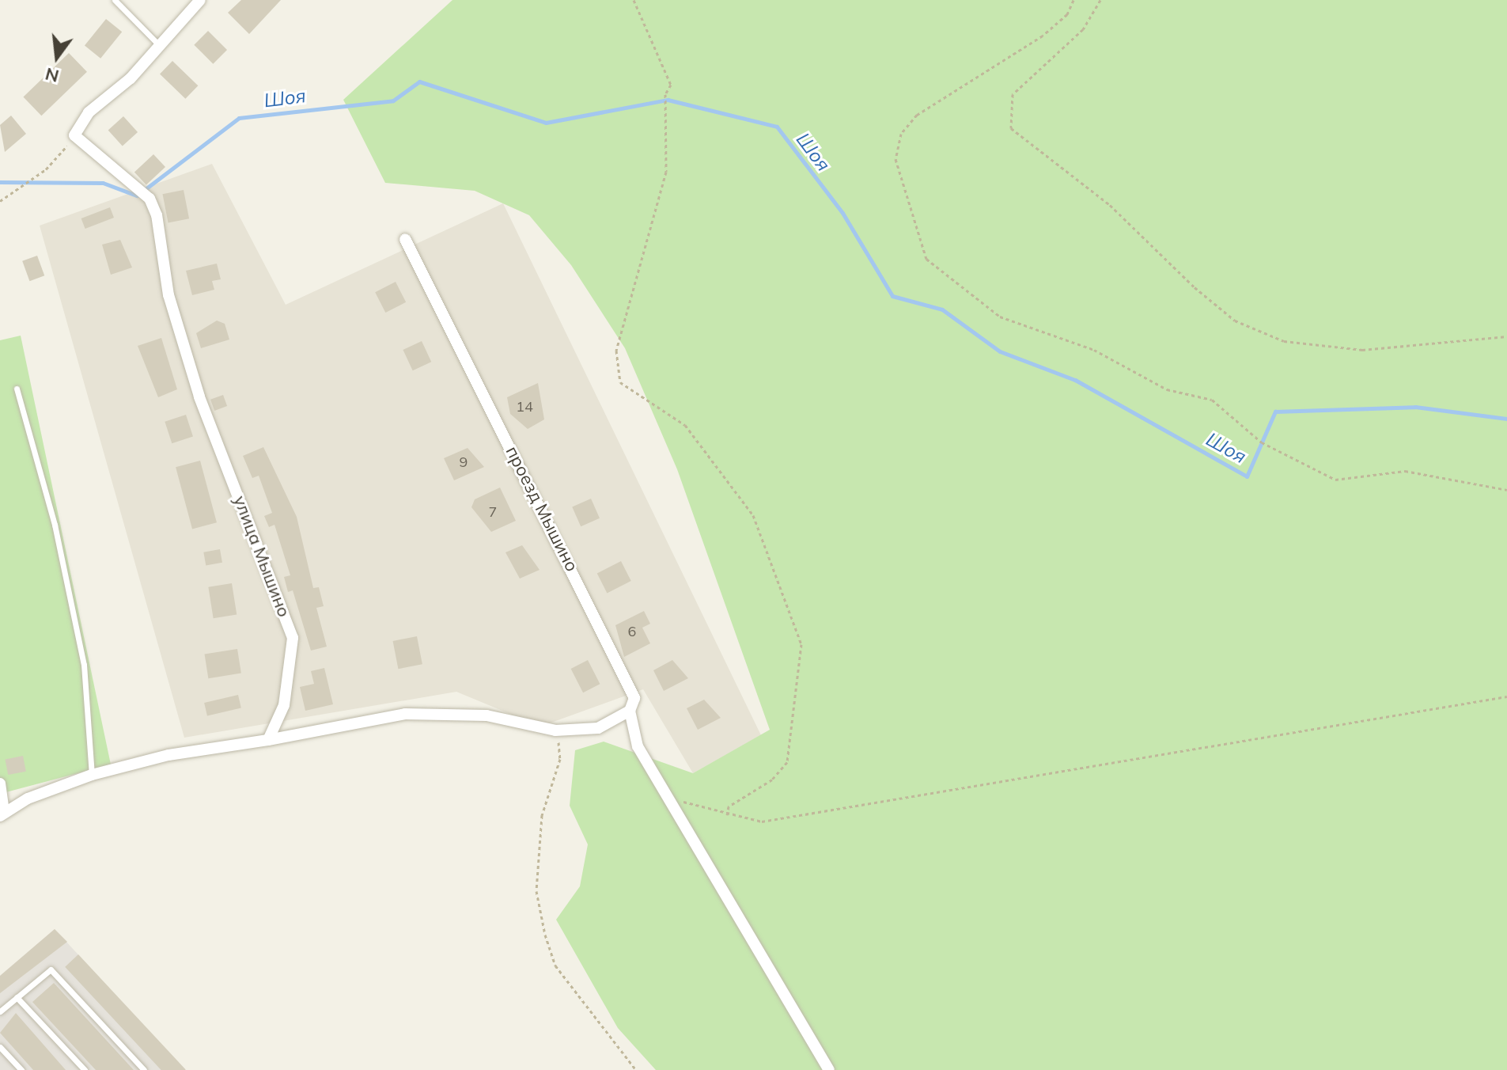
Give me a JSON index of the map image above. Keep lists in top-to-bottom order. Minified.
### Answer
{"streets":{"street":["проезд Мышино","улица Мышино"]},"water":["Шоя"],"house_numbers":["14","9","7","6"],"north":"bottom"}
